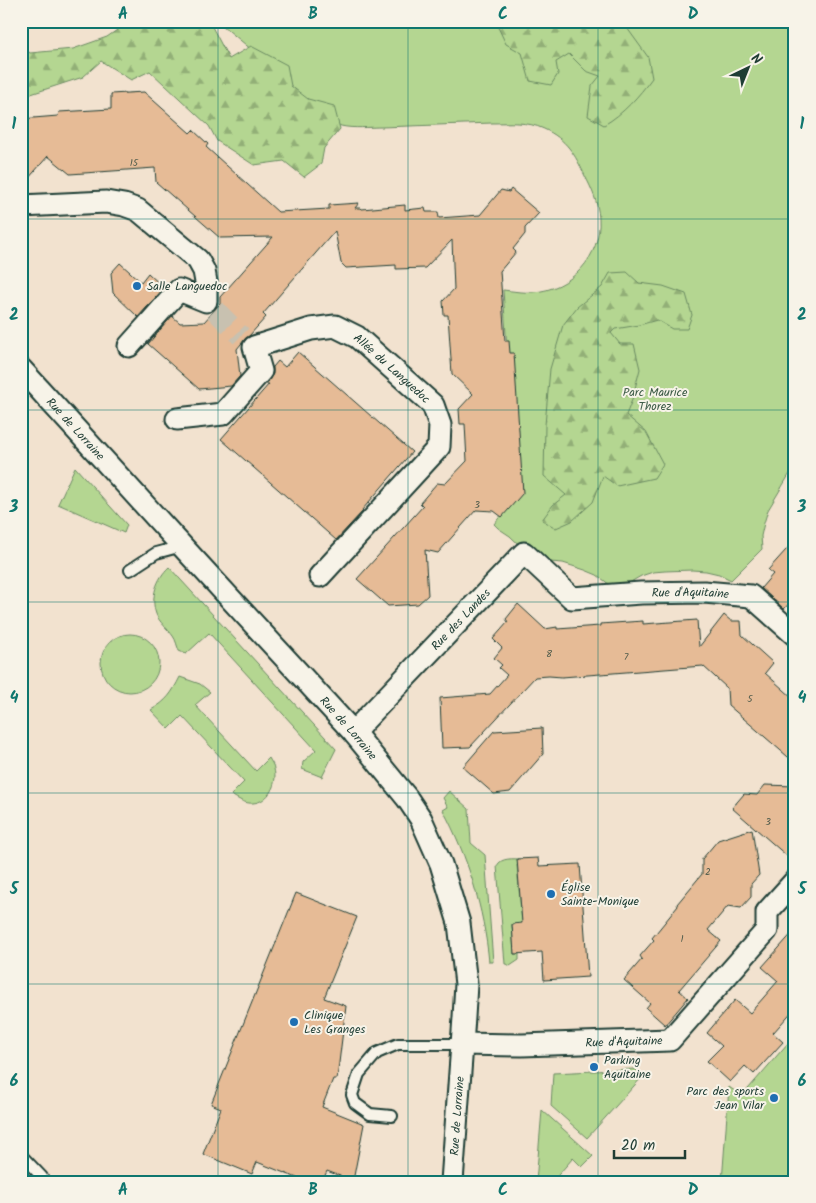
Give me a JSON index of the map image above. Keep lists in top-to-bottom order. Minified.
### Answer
{"streets":{"street":["Allée du Languedoc","Rue de Lorraine","Rue d'Aquitaine","Rue des Landes"]},"crossings":[["Rue de Lorraine","Rue d'Aquitaine"],["Rue de Lorraine","Rue des Landes"],["Rue d'Aquitaine","Rue des Landes"]],"parks":["Parc Maurice Thorez"],"places":["Salle Languedoc","Église Sainte-Monique","Clinique Les Granges","Parking Aquitaine","Parc des sports Jean Vilar"],"house_numbers":["15","3","8","7","5","3","2","1"],"scale_bar":"20 m","north":"top right","grid":{"columns":["A","B","C","D"],"rows":["1","2","3","4","5","6"]}}
